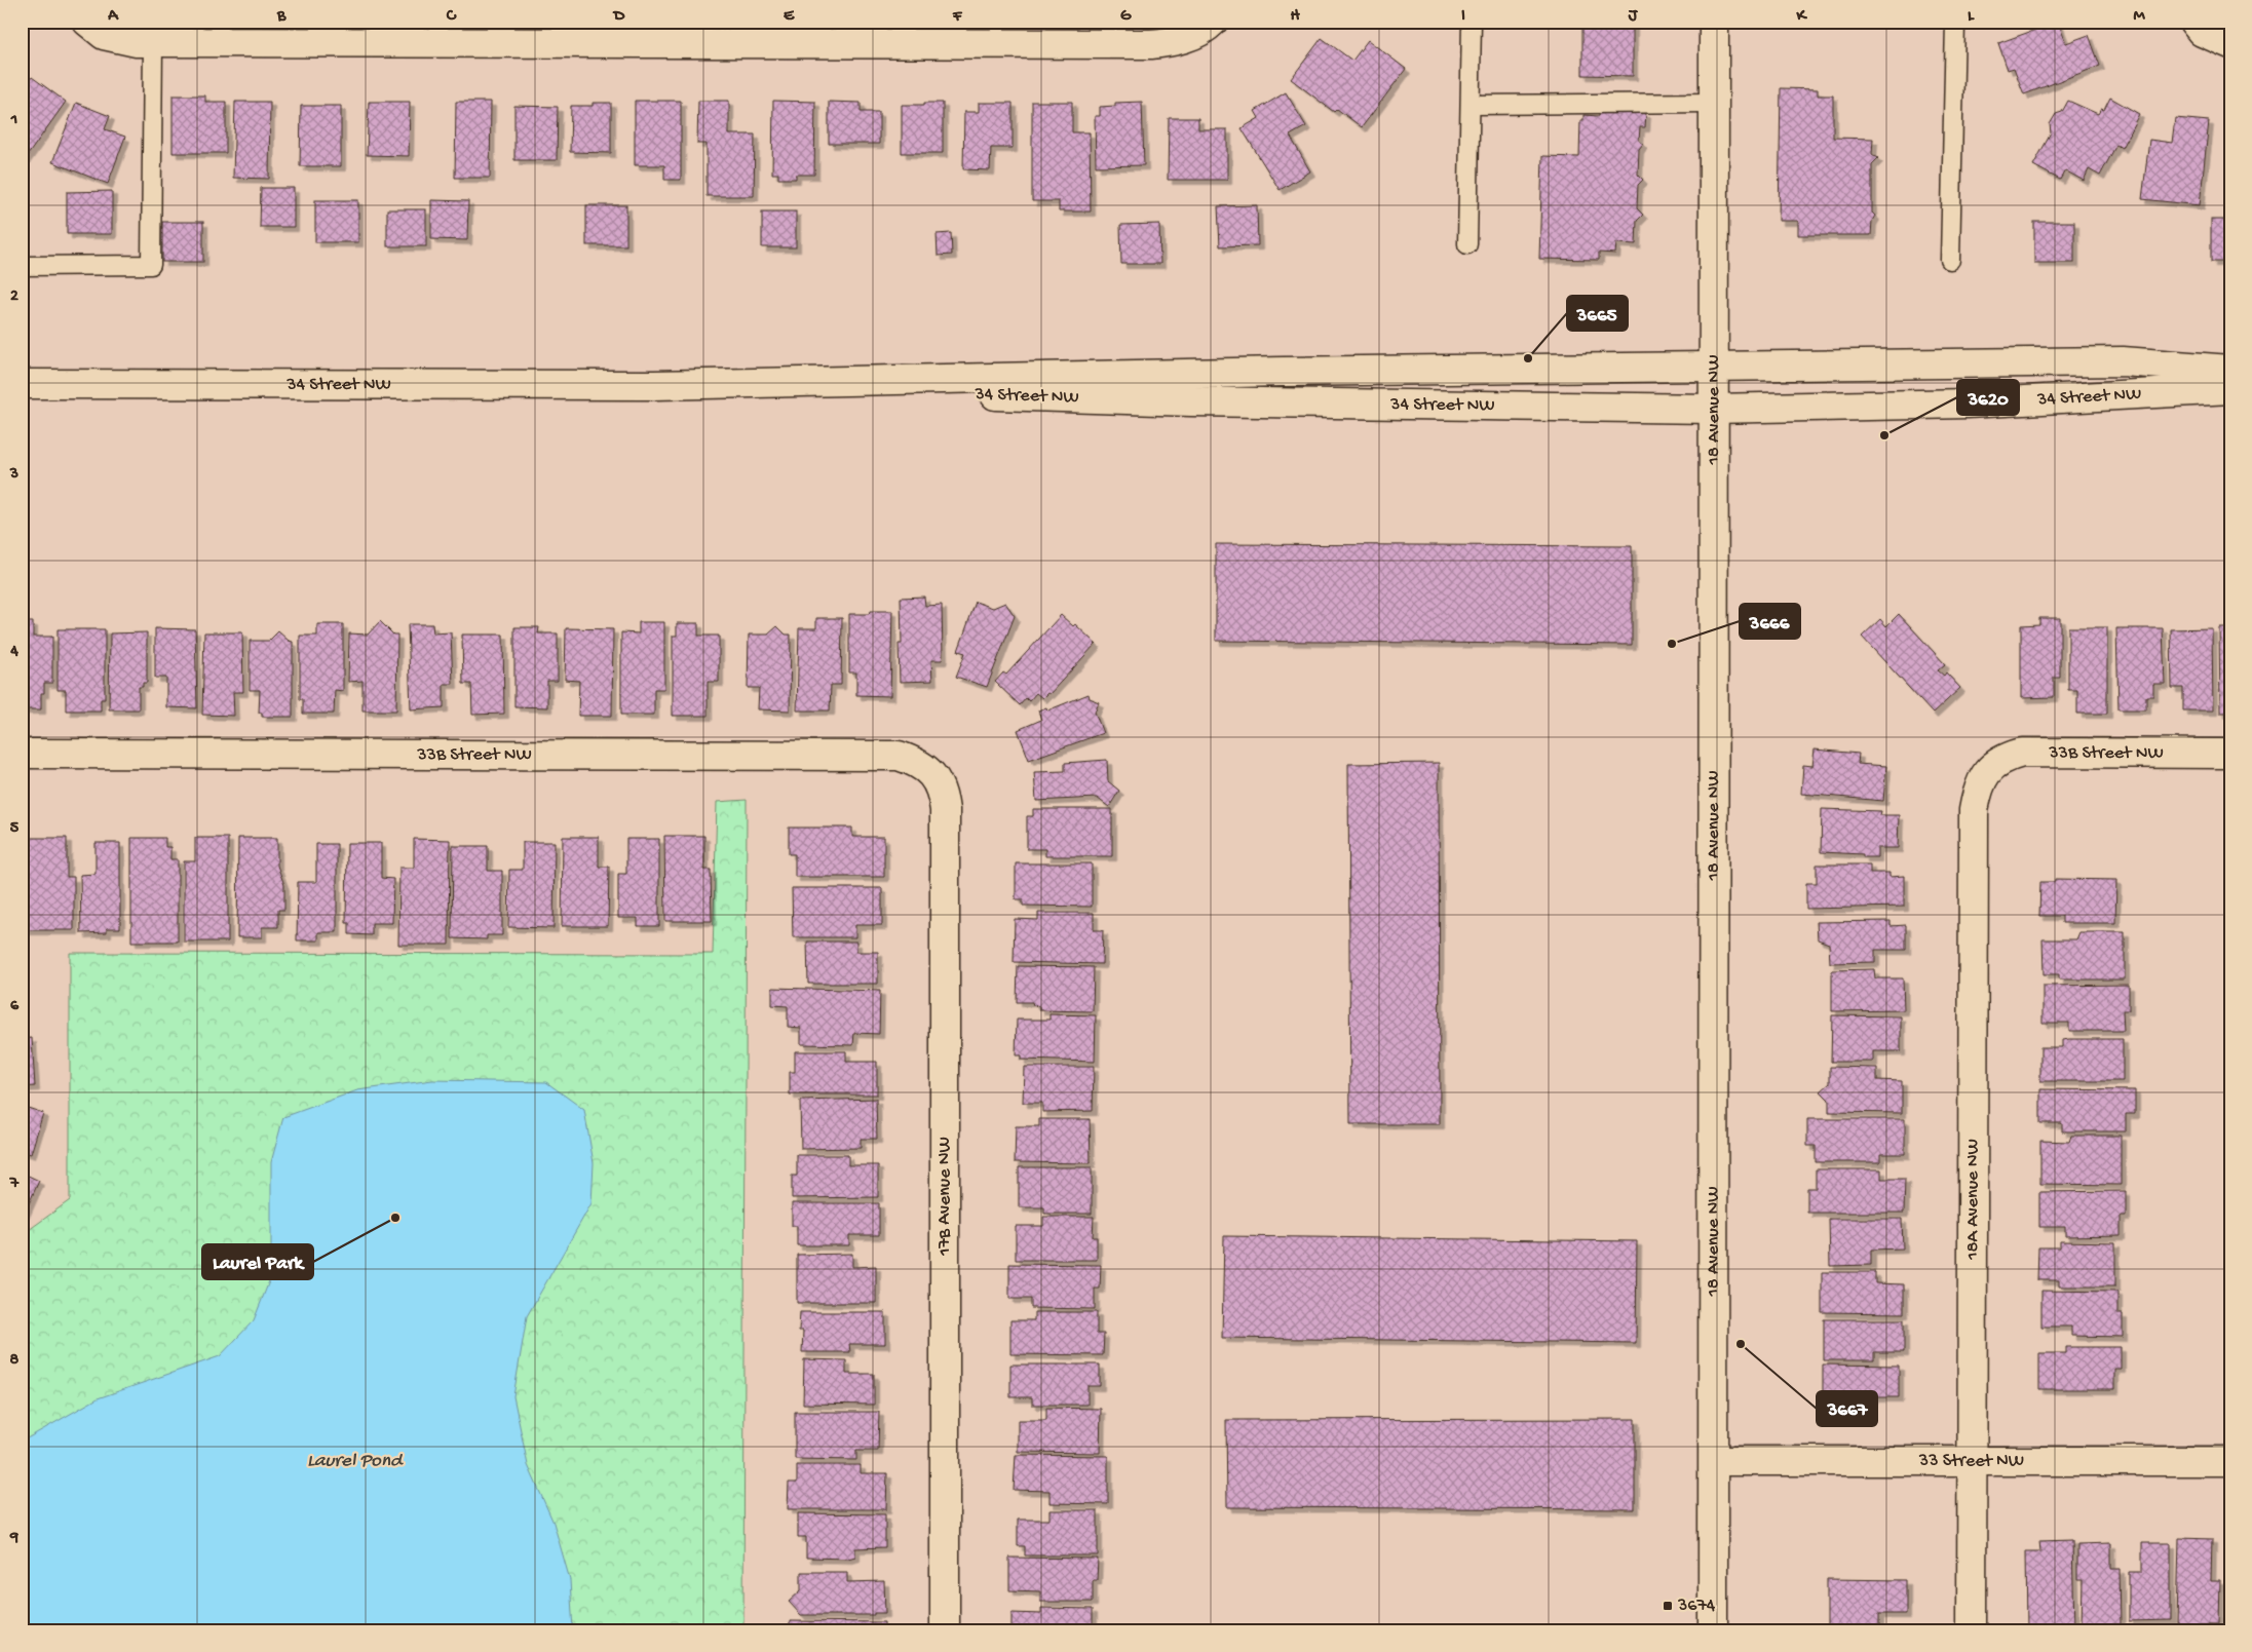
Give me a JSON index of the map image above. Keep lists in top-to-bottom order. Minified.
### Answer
{"streets":{"street":["34 Street NW","18 Avenue NW","33B Street NW","17B Avenue NW","18A Avenue NW","33 Street NW"]},"crossings":[["34 Street NW","18 Avenue NW"],["18 Avenue NW","33 Street NW"],["33B Street NW","17B Avenue NW"],["33B Street NW","18A Avenue NW"],["18A Avenue NW","33 Street NW"]],"water":["Laurel Pond"],"places":{"other":["3665","3620","3666","Laurel Park","3667"],"transit":["3674"]},"grid":{"columns":["A","B","C","D","E","F","G","H","I","J","K","L","M"],"rows":["1","2","3","4","5","6","7","8","9"]}}
